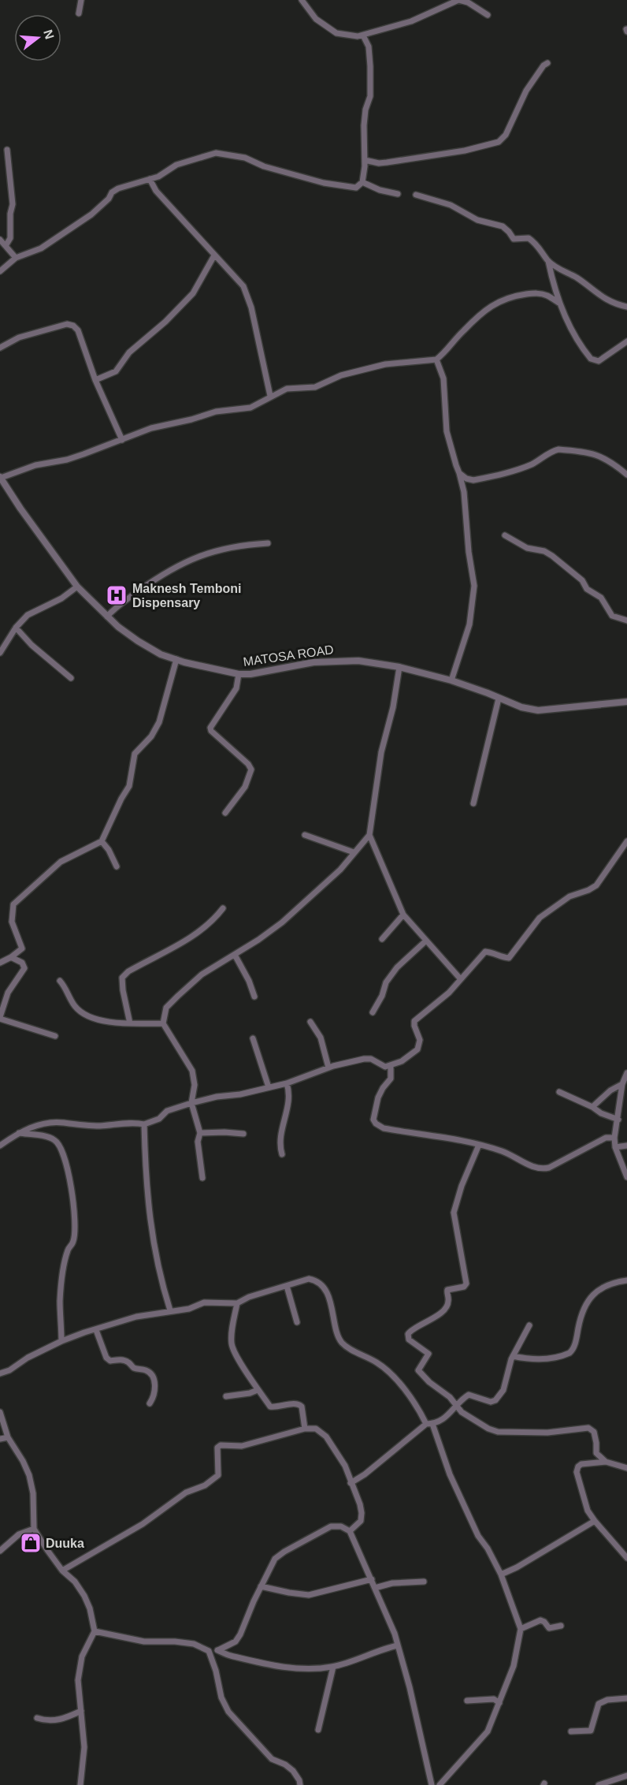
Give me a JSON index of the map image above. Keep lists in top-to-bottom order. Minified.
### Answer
{"streets":{"street":["MATOSA ROAD"]},"places":{"hospital":["Maknesh Temboni Dispensary"],"shop":["Duuka"]},"north":"right"}
